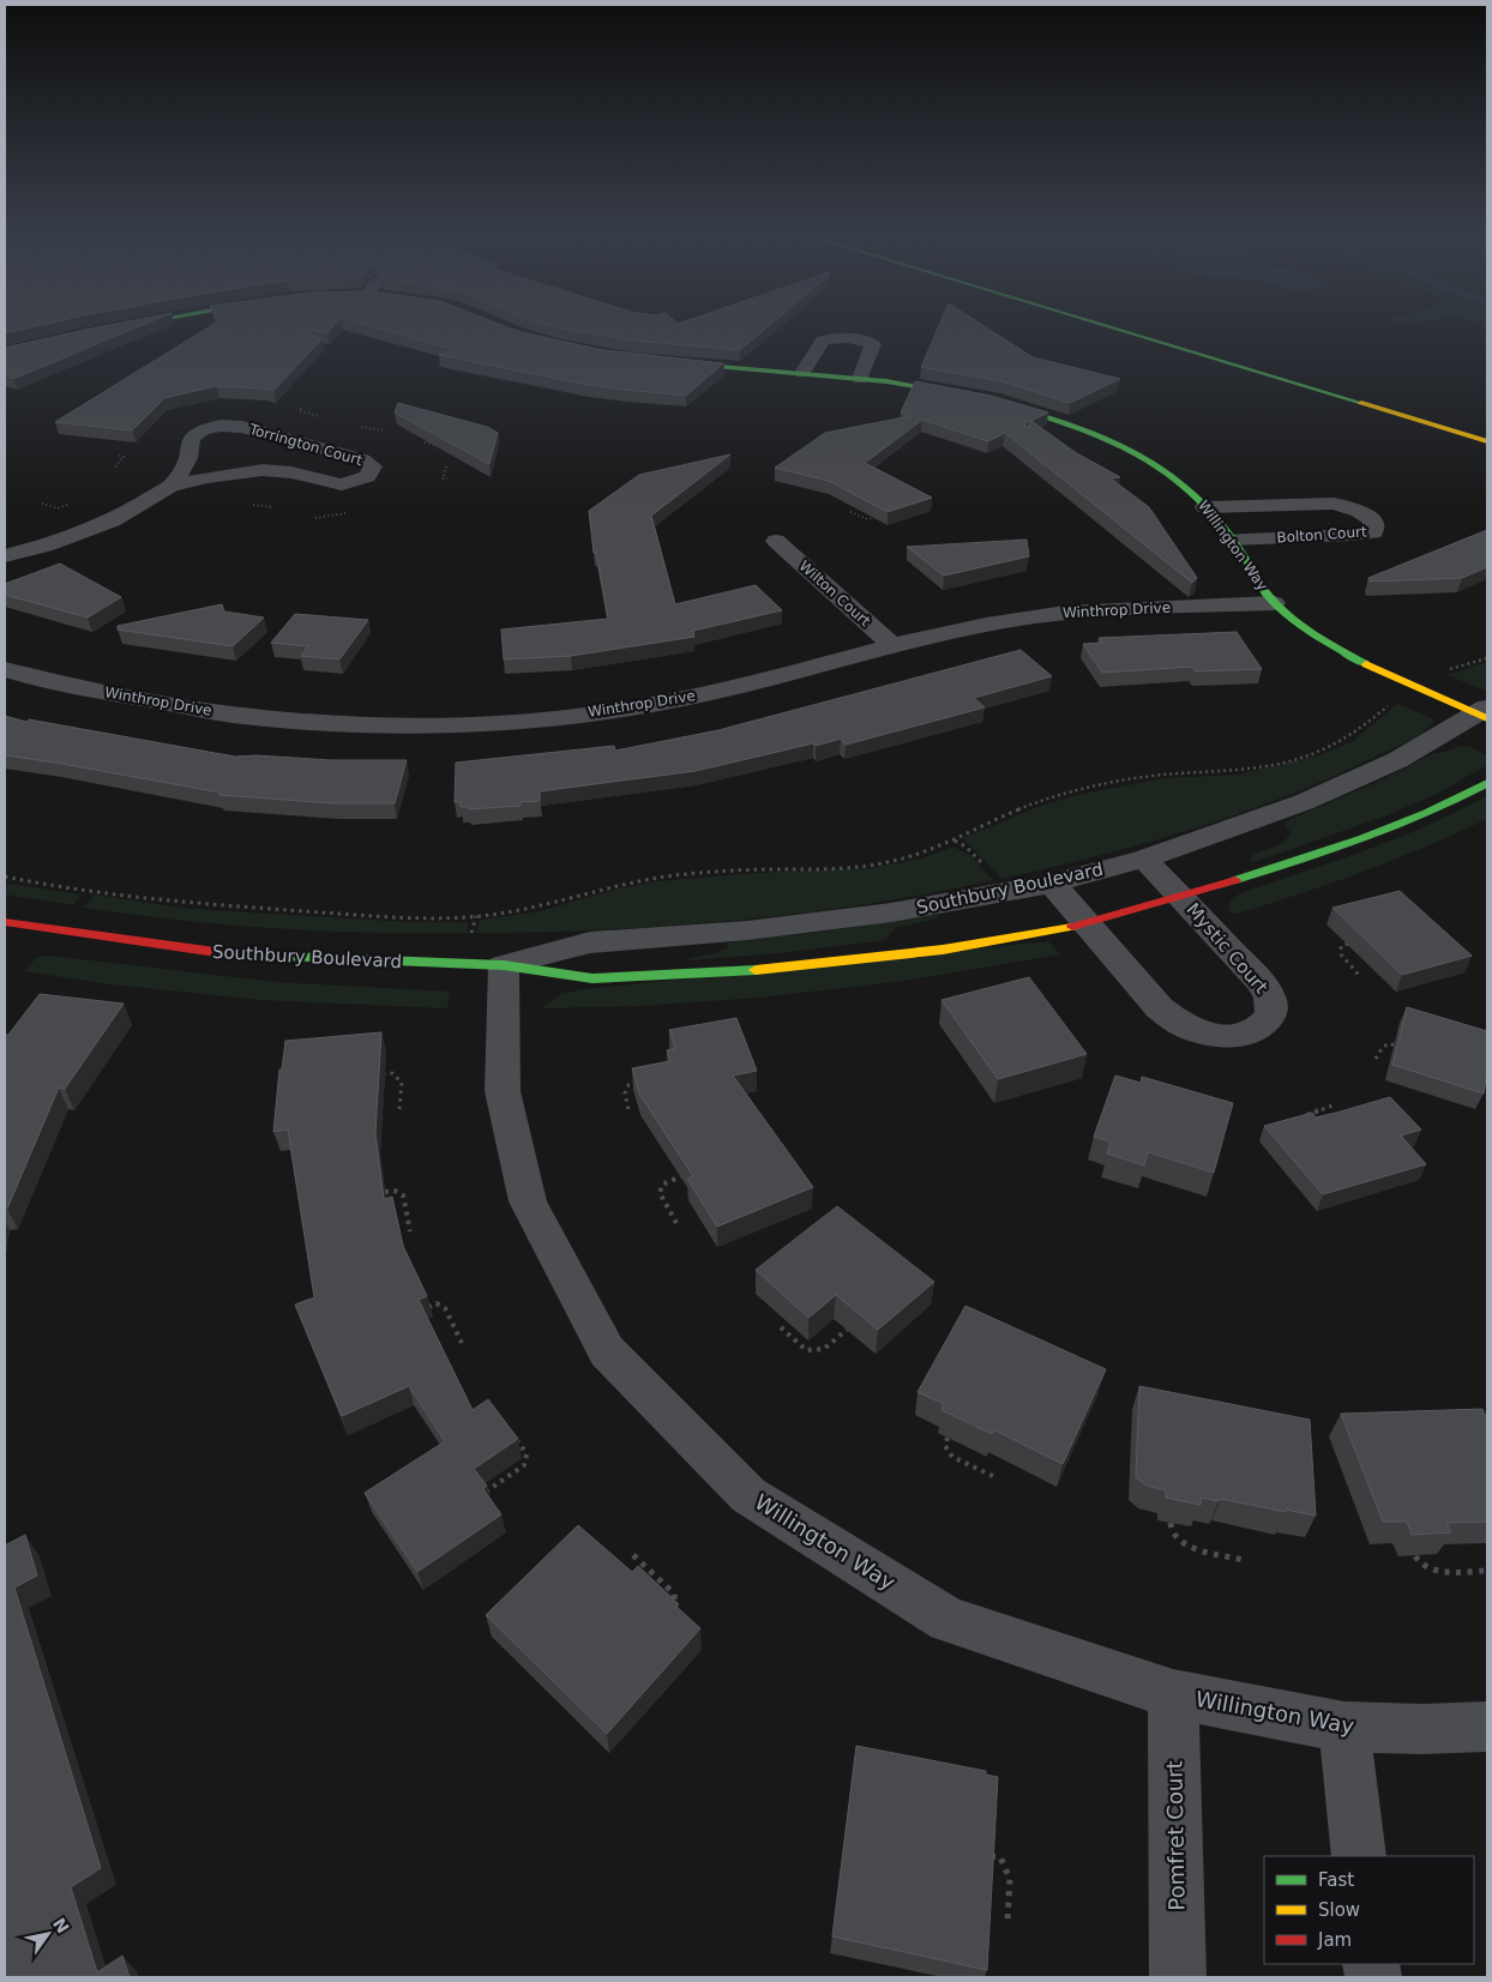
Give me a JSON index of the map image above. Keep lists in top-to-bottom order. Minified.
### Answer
{"streets":{"street":["Torrington Court","Bolton Court","Willington Way","Wilton Court","Winthrop Drive","Southbury Boulevard","Mystic Court","Pomfret Court"]},"crossings":[["Bolton Court","Willington Way"],["Willington Way","Winthrop Drive"],["Willington Way","Southbury Boulevard"],["Willington Way","Pomfret Court"],["Wilton Court","Winthrop Drive"],["Southbury Boulevard","Mystic Court"]],"legend":["Fast","Slow","Jam"],"north":"top right"}
